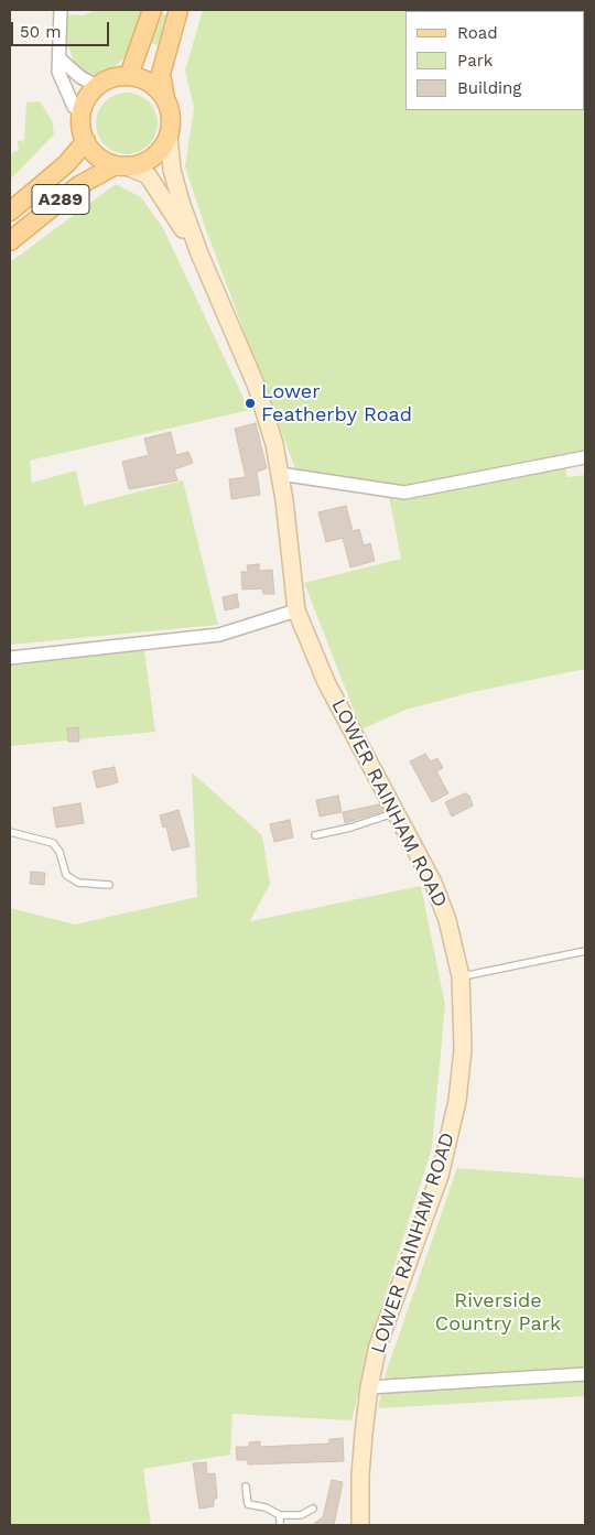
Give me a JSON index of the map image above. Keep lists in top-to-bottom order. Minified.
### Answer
{"streets":{"main road":["A289","LOWER RAINHAM ROAD"]},"crossings":[["A289","LOWER RAINHAM ROAD"]],"parks":["Riverside Country Park"],"places":["Lower Featherby Road"],"legend":["Road","Park","Building"],"scale_bar":"50 m"}
